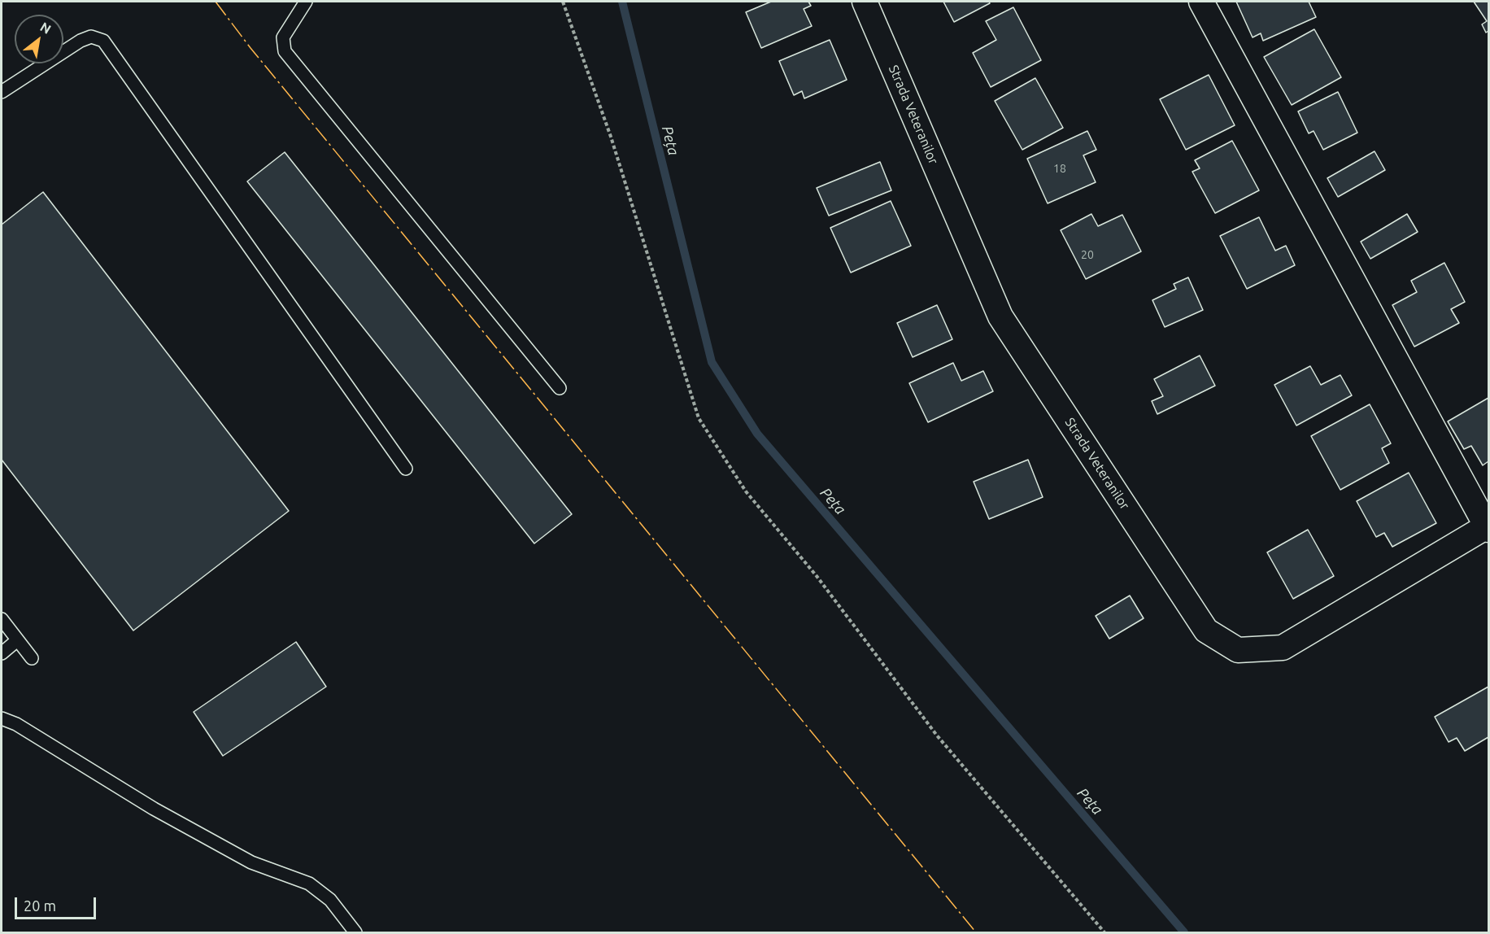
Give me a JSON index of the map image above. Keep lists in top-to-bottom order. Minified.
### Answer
{"streets":{"street":["Strada Veteranilor"]},"water":["Peța"],"house_numbers":["18","20"],"scale_bar":"20 m","north":"top right"}
